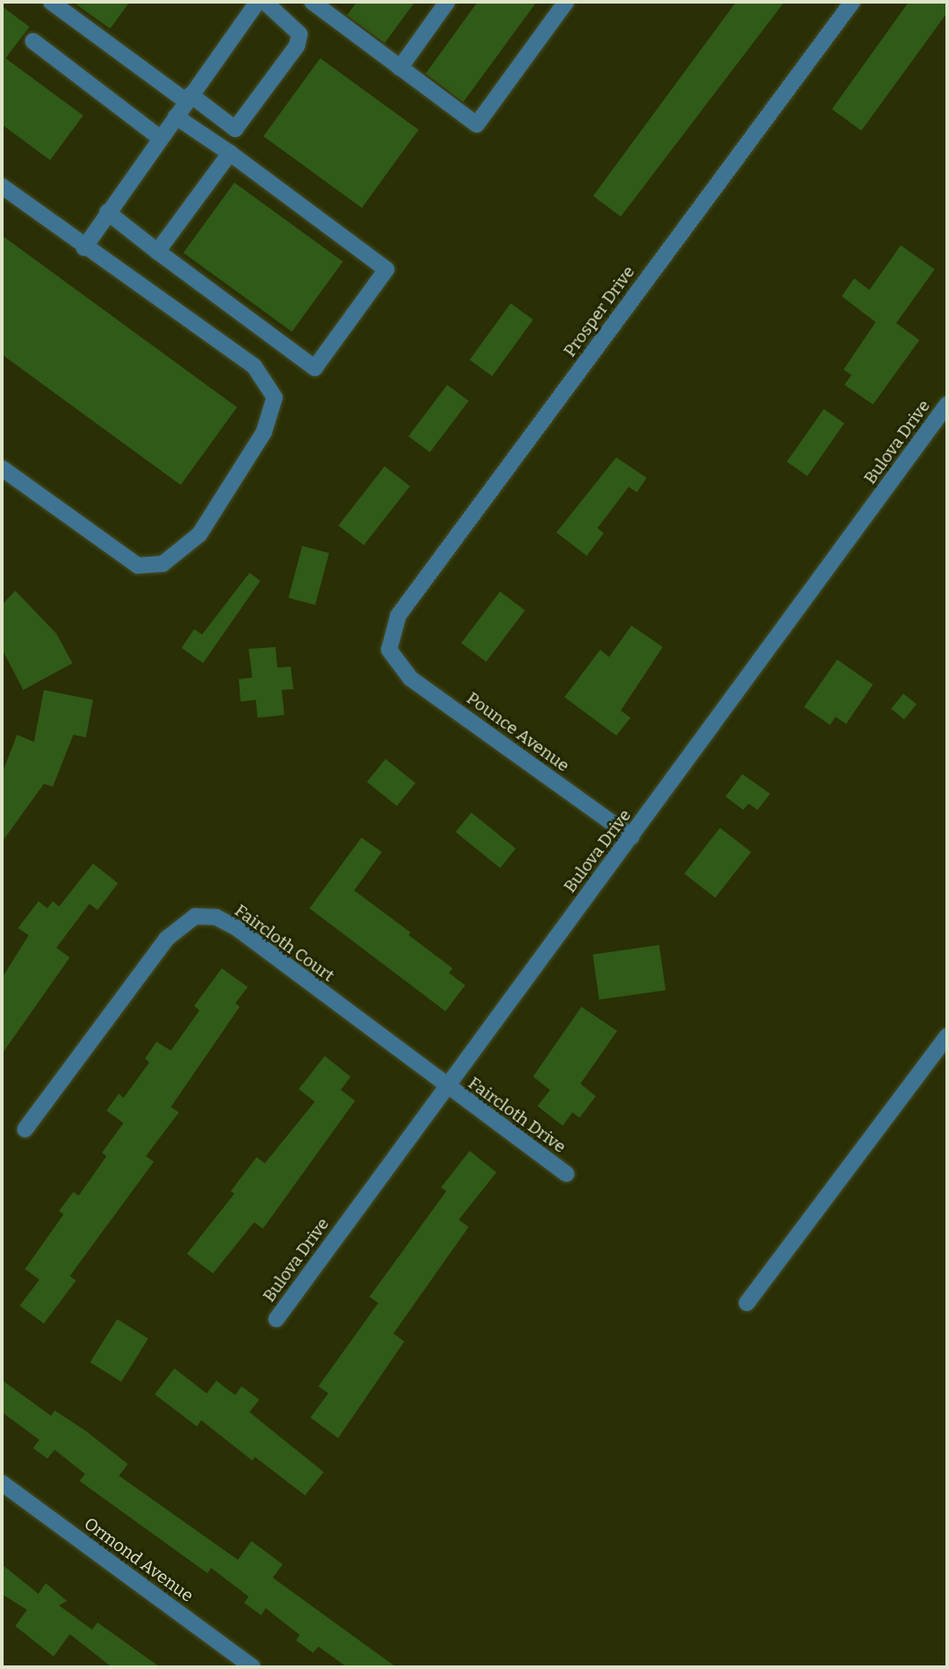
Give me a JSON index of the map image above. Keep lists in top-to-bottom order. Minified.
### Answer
{"streets":{"street":["Prosper Drive","Bulova Drive","Pounce Avenue","Faircloth Court","Faircloth Drive","Ormond Avenue"]},"crossings":[["Prosper Drive","Pounce Avenue"],["Bulova Drive","Pounce Avenue"],["Bulova Drive","Faircloth Court"],["Bulova Drive","Faircloth Drive"],["Faircloth Court","Faircloth Drive"]]}
